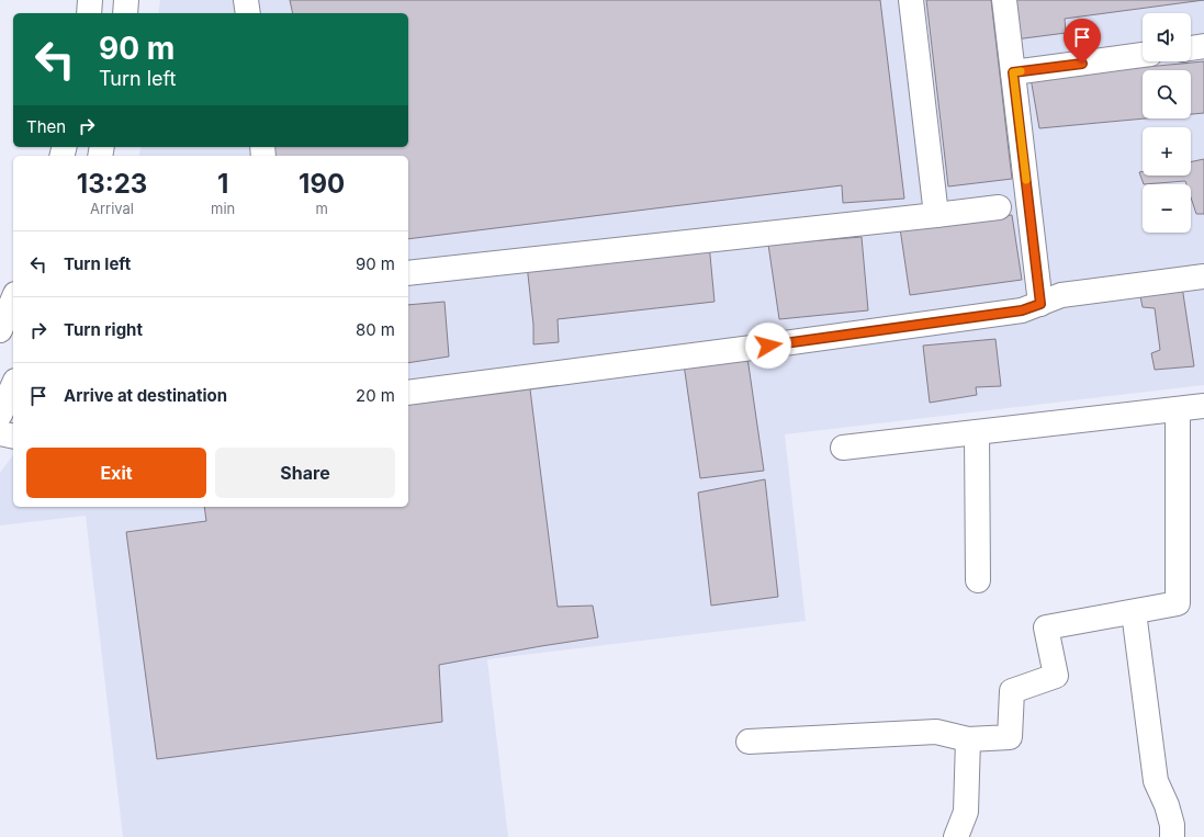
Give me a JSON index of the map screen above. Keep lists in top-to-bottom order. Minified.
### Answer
{"page":{"map_buttons":["+","−"],"turn":["90 m","Turn left"],"then":"Then","eta":["13:23","Arrival","1","min","190","m"],"list":[{"name":"Turn left","value":"90 m"},{"name":"Turn right","value":"80 m"},{"name":"Arrive at destination","value":"20 m"}],"buttons":["Exit","Share"]}}
